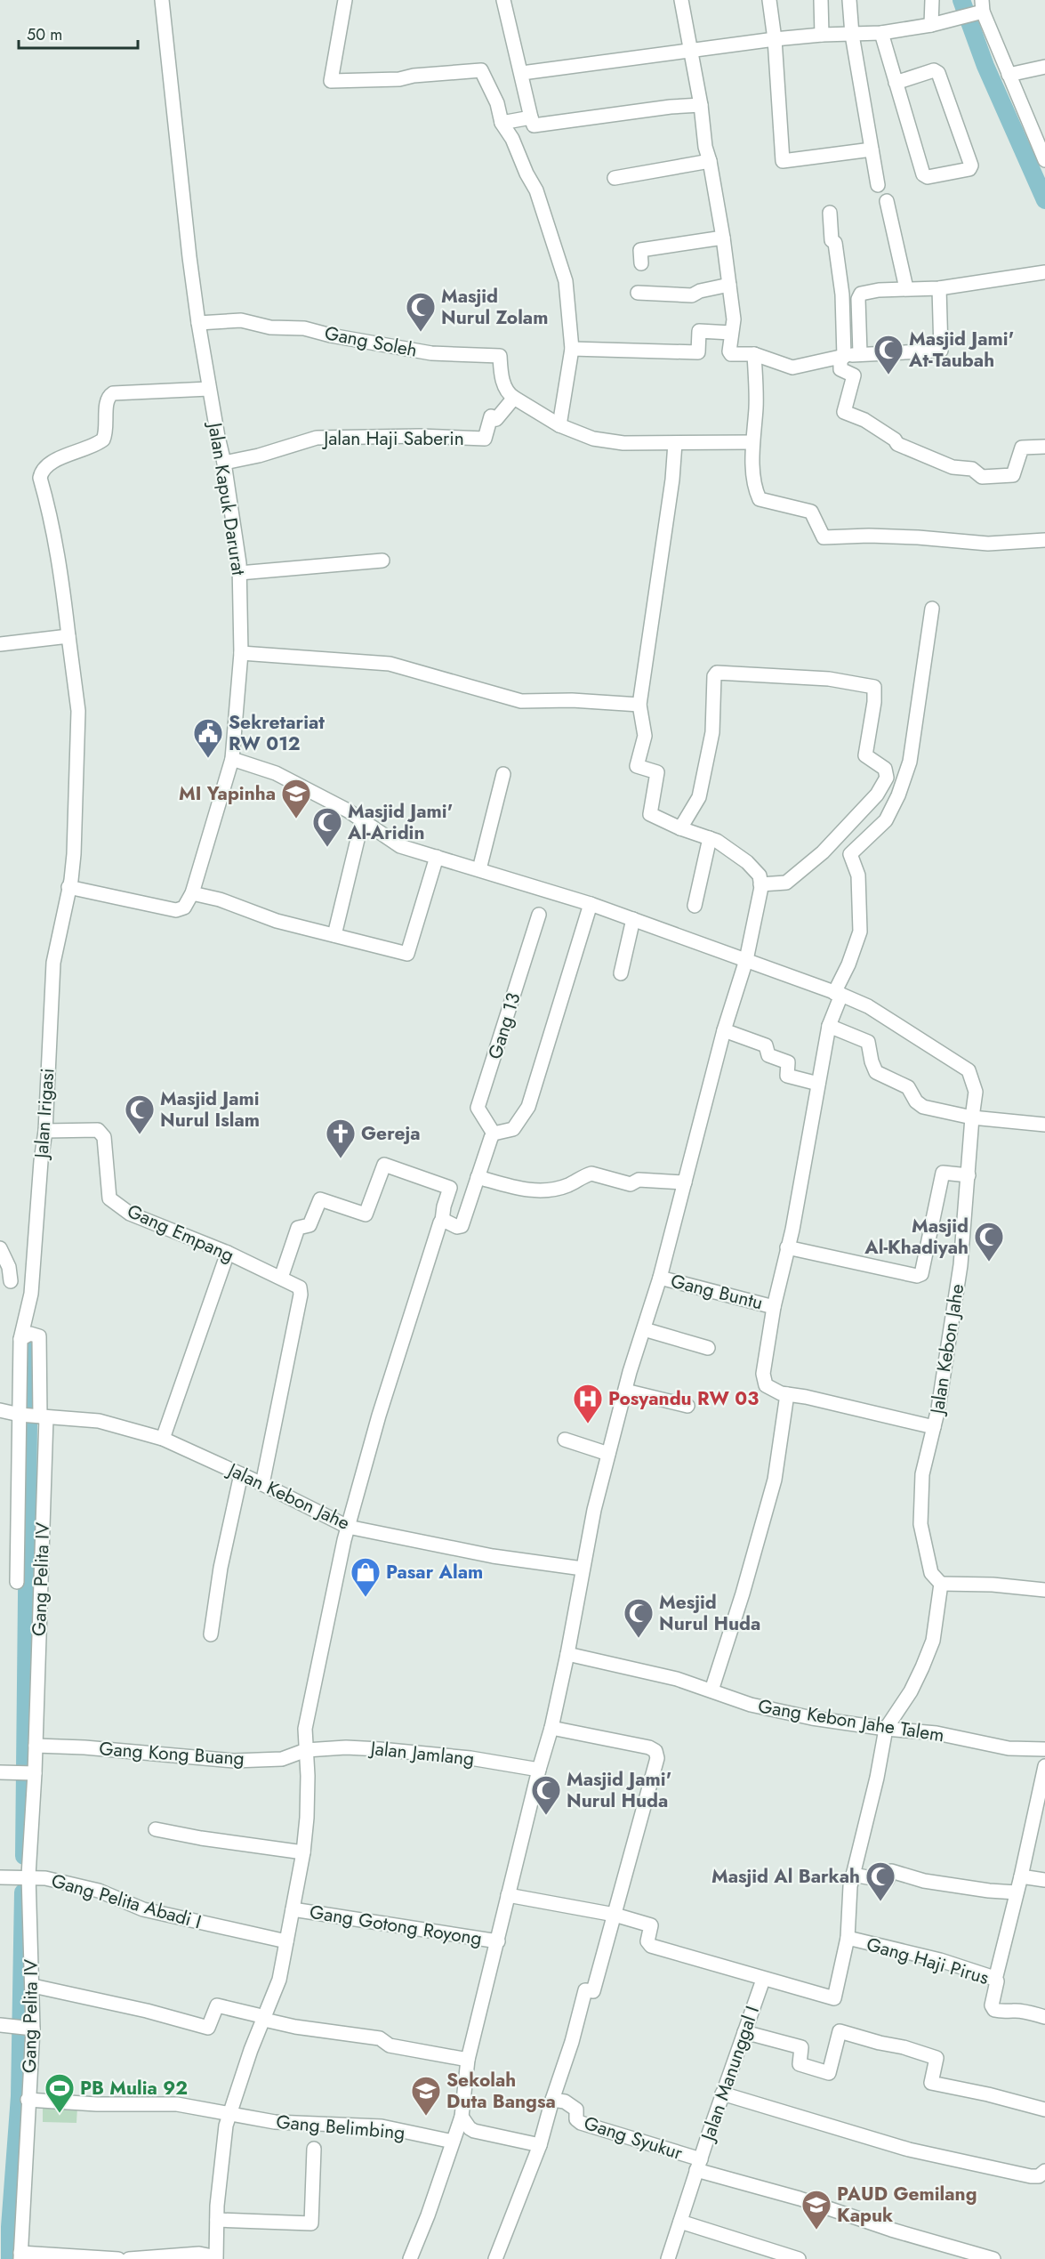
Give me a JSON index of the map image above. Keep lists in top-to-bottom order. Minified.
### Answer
{"streets":{"street":["Gang Soleh","Jalan Haji Saberin","Jalan Kapuk Darurat","Gang 13","Jalan Irigasi","Gang Empang","Gang Buntu","Jalan Kebon Jahe","Gang Pelita IV","Gang Kebon Jahe Talem","Gang Kong Buang","Jalan Jamlang","Gang Pelita Abadi I","Gang Gotong Royong","Gang Haji Pirus","Jalan Manunggal I","Gang Belimbing","Gang Syukur"]},"crossings":[["Gang Soleh","Jalan Haji Saberin"],["Gang Soleh","Jalan Kapuk Darurat"],["Jalan Haji Saberin","Jalan Kapuk Darurat"],["Jalan Kapuk Darurat","Jalan Irigasi"],["Jalan Kapuk Darurat","Jalan Kebon Jahe"],["Jalan Irigasi","Gang Empang"],["Jalan Irigasi","Jalan Kebon Jahe"],["Gang Empang","Jalan Kebon Jahe"],["Jalan Kebon Jahe","Gang Pelita IV"],["Gang Pelita IV","Gang Kong Buang"],["Gang Pelita IV","Gang Pelita Abadi I"],["Gang Pelita IV","Gang Belimbing"],["Gang Kong Buang","Jalan Jamlang"],["Gang Haji Pirus","Jalan Manunggal I"],["Jalan Manunggal I","Gang Syukur"]],"places":{"mosque":["Masjid Nurul Zolam","Masjid Jami' At-Taubah","Masjid Jami' Al-Aridin","Masjid Jami Nurul Islam","Masjid Al-Khadiyah","Mesjid Nurul Huda","Masjid Jami' Nurul Huda","Masjid Al Barkah"],"public building":["Sekretariat RW 012"],"school or university":["MI Yapinha","Sekolah Duta Bangsa","PAUD Gemilang Kapuk"],"church":["Gereja"],"hospital":["Posyandu RW 03"],"shop":["Pasar Alam"],"sports":["PB Mulia 92"]},"scale_bar":"50 m"}
